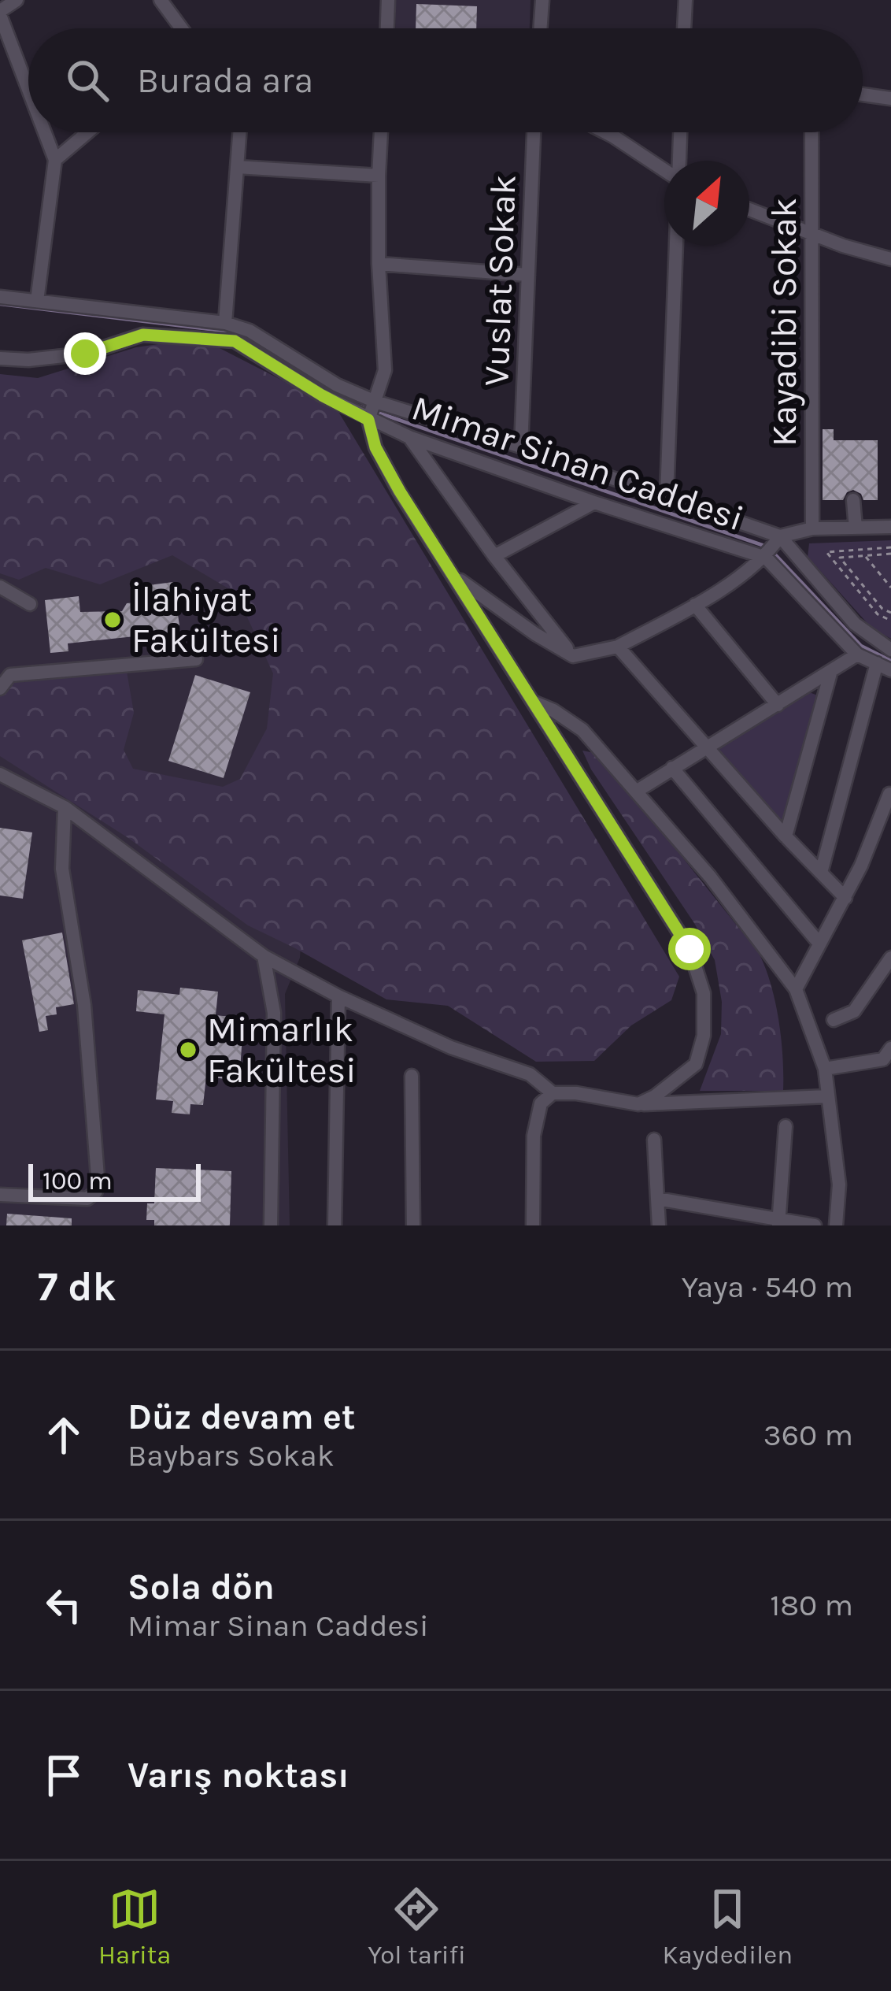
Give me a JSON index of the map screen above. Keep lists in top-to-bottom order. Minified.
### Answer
{"streets":{"street":["Vuslat Sokak","Kayadibi Sokak","Mimar Sinan Caddesi"]},"crossings":[["Vuslat Sokak","Mimar Sinan Caddesi"]],"places":["İlahiyat Fakültesi","Mimarlık Fakültesi"],"scale_bar":"100 m","north":"top right","page":{"search":"Burada ara","scale":"100 m","heading":["7 dk","Yaya · 540 m"],"list":[["Düz devam et","Baybars Sokak","360 m"],["Sola dön","Mimar Sinan Caddesi","180 m"],"Varış noktası"],"nav":["Harita","Yol tarifi","Kaydedilen"]}}
